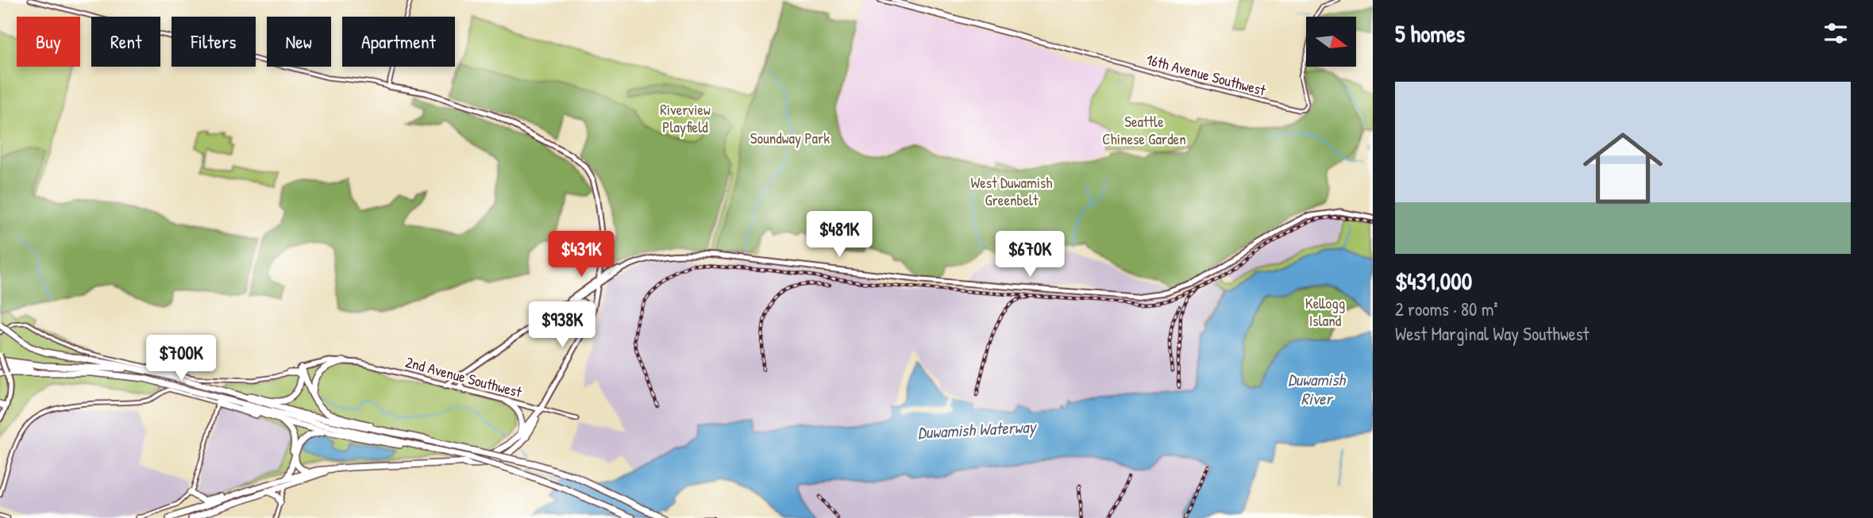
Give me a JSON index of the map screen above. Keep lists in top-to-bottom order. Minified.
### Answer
{"streets":{"main road":["2nd Avenue Southwest"],"street":["16th Avenue Southwest"]},"water":["Duwamish River","Duwamish Waterway"],"parks":["Riverview Playfield","Seattle Chinese Garden","Soundway Park","West Duwamish Greenbelt","Kellogg Island"],"north":"right","page":{"heading":"5 homes","chip":["Buy","Rent","Filters","New","Apartment"],"list":[{"name":"$431,000","note":"2 rooms · 80 m² · West Marginal Way Southwest"}],"price":["$481K","$431K","$670K","$938K","$700K"]}}
